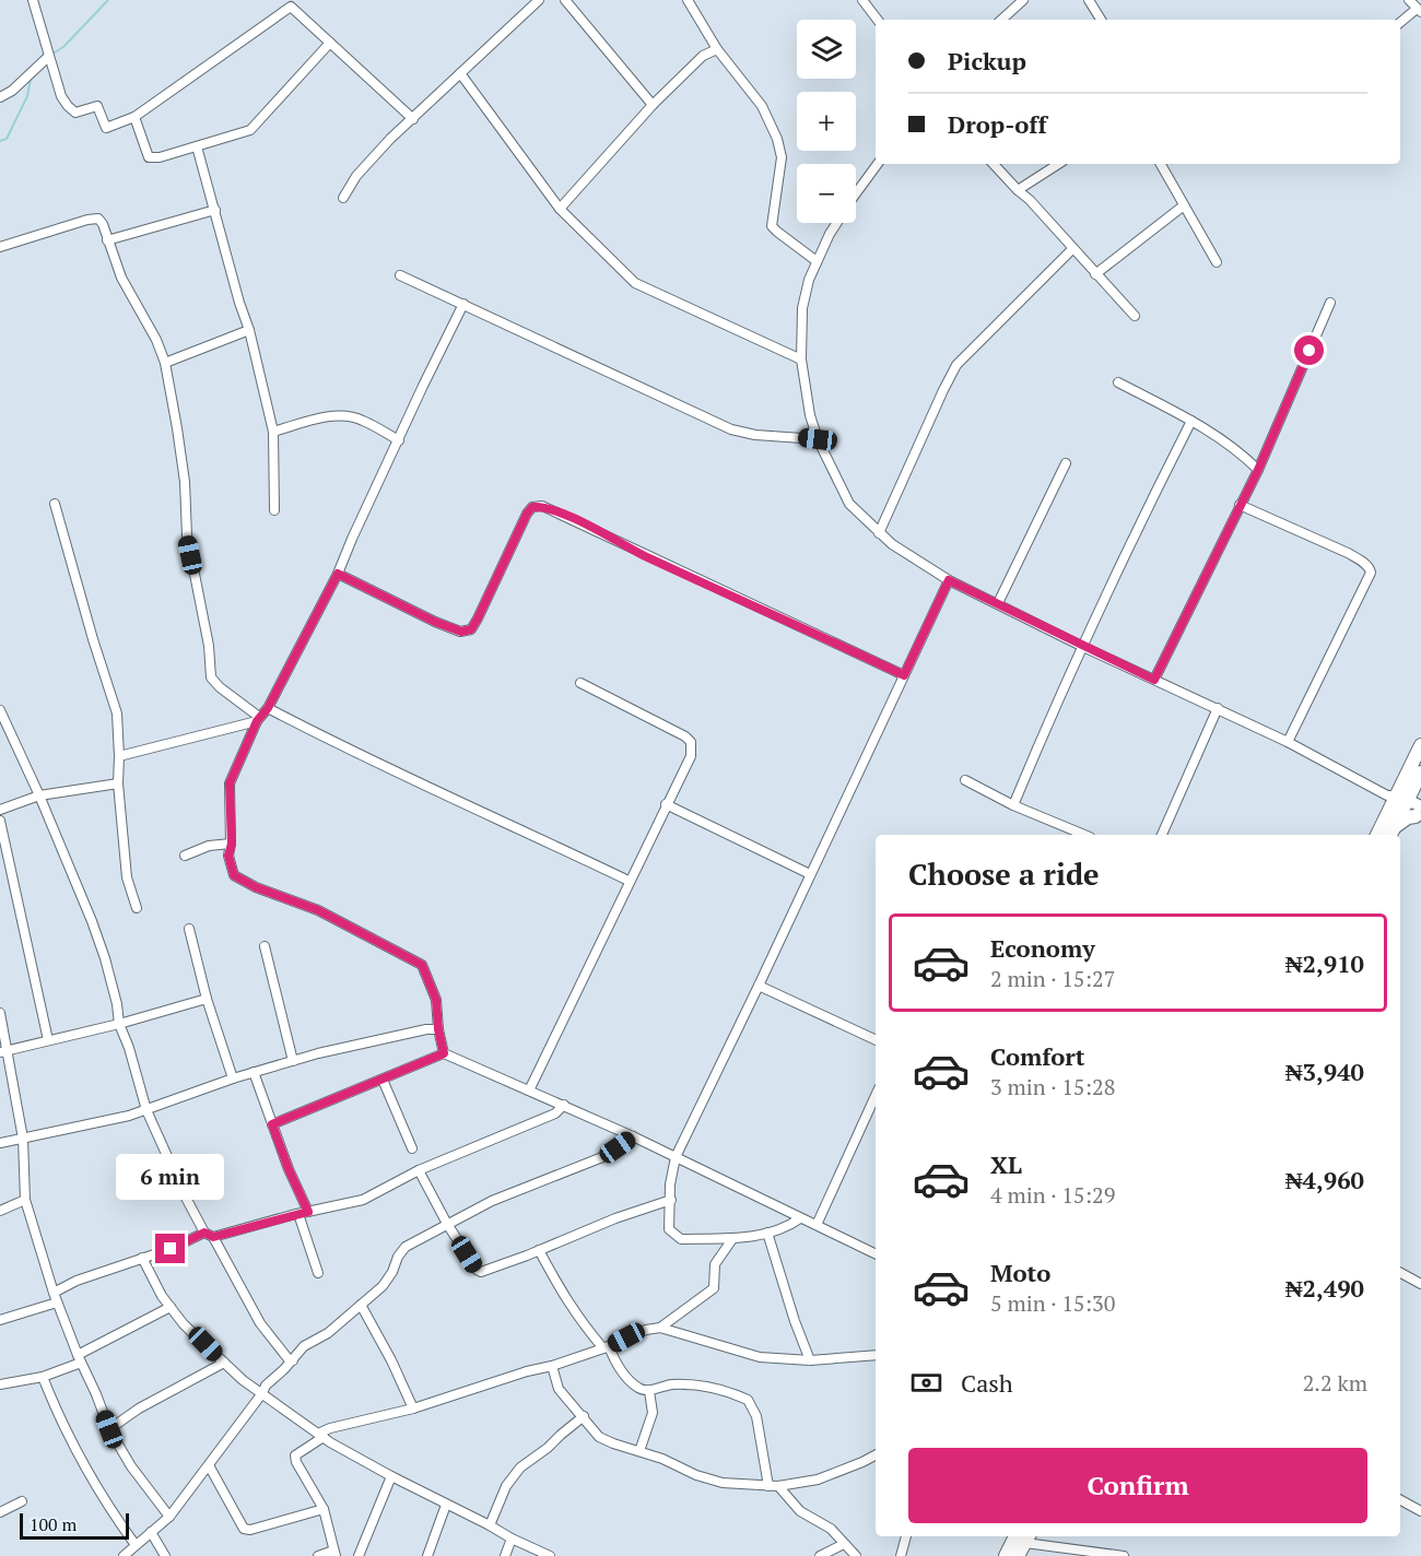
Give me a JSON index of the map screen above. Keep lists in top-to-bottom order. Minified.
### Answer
{"scale_bar":"100 m","page":{"map_buttons":["+","−"],"banner":["Pickup","Drop-off"],"heading":"Choose a ride","list":[{"name":"Economy","note":"2 min · 15:27","value":"₦2,910"},{"name":"Comfort","note":"3 min · 15:28","value":"₦3,940"},{"name":"XL","note":"4 min · 15:29","value":"₦4,960"},{"name":"Moto","note":"5 min · 15:30","value":"₦2,490"}],"bubble":"6 min","pay":["Cash","2.2 km"],"buttons":"Confirm","scale":"100 m"}}
